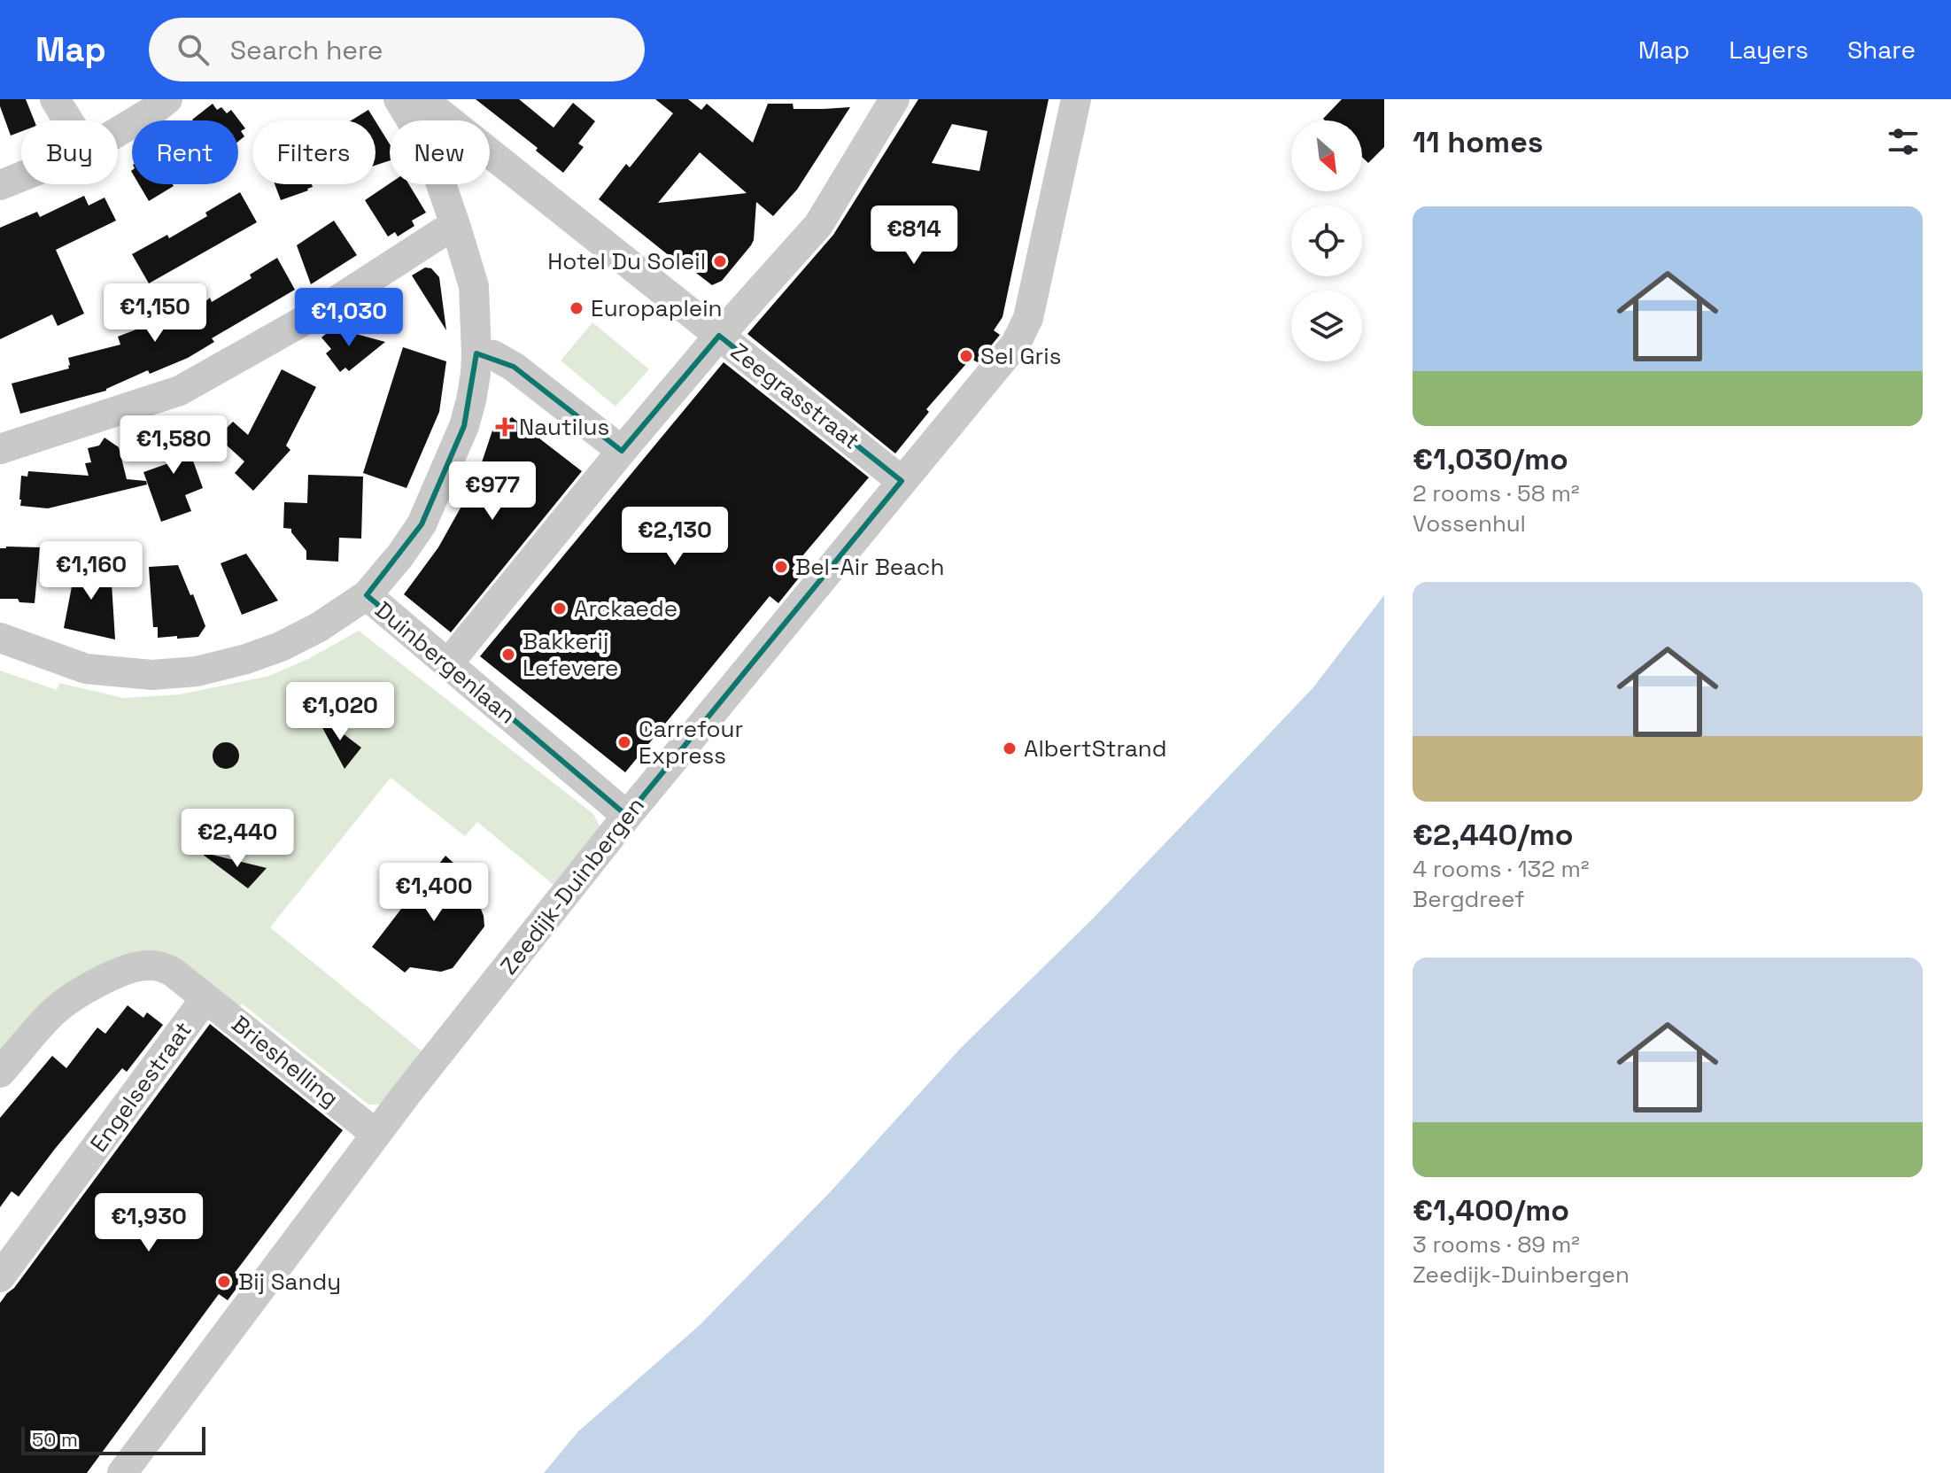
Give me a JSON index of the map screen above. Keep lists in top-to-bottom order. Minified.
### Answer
{"streets":{"street":["Zeegrasstraat","Duinbergenlaan","Zeedijk-Duinbergen","Brieshelling","Engelsestraat"]},"crossings":[["Zeegrasstraat","Zeedijk-Duinbergen"],["Duinbergenlaan","Zeedijk-Duinbergen"],["Zeedijk-Duinbergen","Brieshelling"],["Brieshelling","Engelsestraat"]],"places":{"other":["Hotel Du Soleil","Europaplein","Sel Gris","Bel-Air Beach","Arckaede","Bakkerij Lefevere","Carrefour Express","AlbertStrand","Bij Sandy"],"health":["Nautilus"]},"scale_bar":"50 m","north":"bottom right","page":{"header":"Map","search":"Search here","nav":["Map","Layers","Share"],"heading":"11 homes","chip":["Buy","Rent","Filters","New"],"list":[{"name":"€1,030/mo","note":"2 rooms · 58 m² · Vossenhul"},{"name":"€2,440/mo","note":"4 rooms · 132 m² · Bergdreef"},{"name":"€1,400/mo","note":"3 rooms · 89 m² · Zeedijk-Duinbergen"}],"price":["€814","€1,150","€1,030","€1,580","€977","€2,130","€1,160","€1,020","€2,440","€1,400","€1,930"],"scale":"50 m"}}
